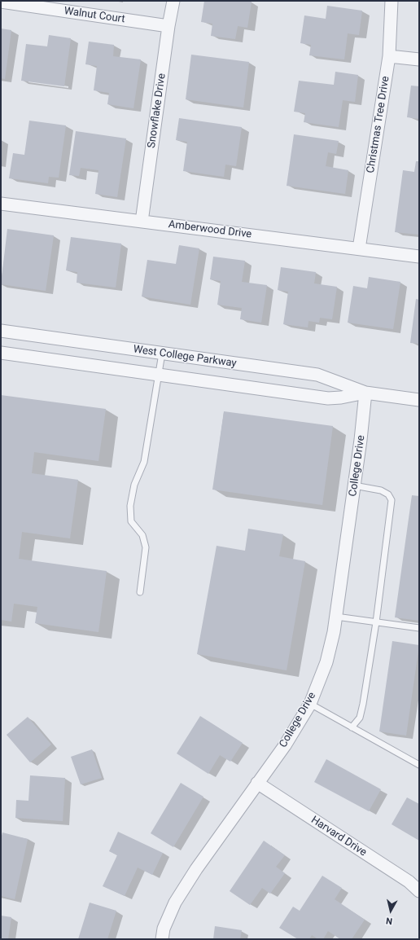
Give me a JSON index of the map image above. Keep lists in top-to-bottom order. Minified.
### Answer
{"streets":{"street":["Walnut Court","Snowflake Drive","Christmas Tree Drive","Amberwood Drive","West College Parkway","College Drive","Harvard Drive"]},"crossings":[["Walnut Court","Snowflake Drive"],["Snowflake Drive","Amberwood Drive"],["Christmas Tree Drive","Amberwood Drive"],["West College Parkway","College Drive"],["College Drive","Harvard Drive"]],"north":"bottom"}
